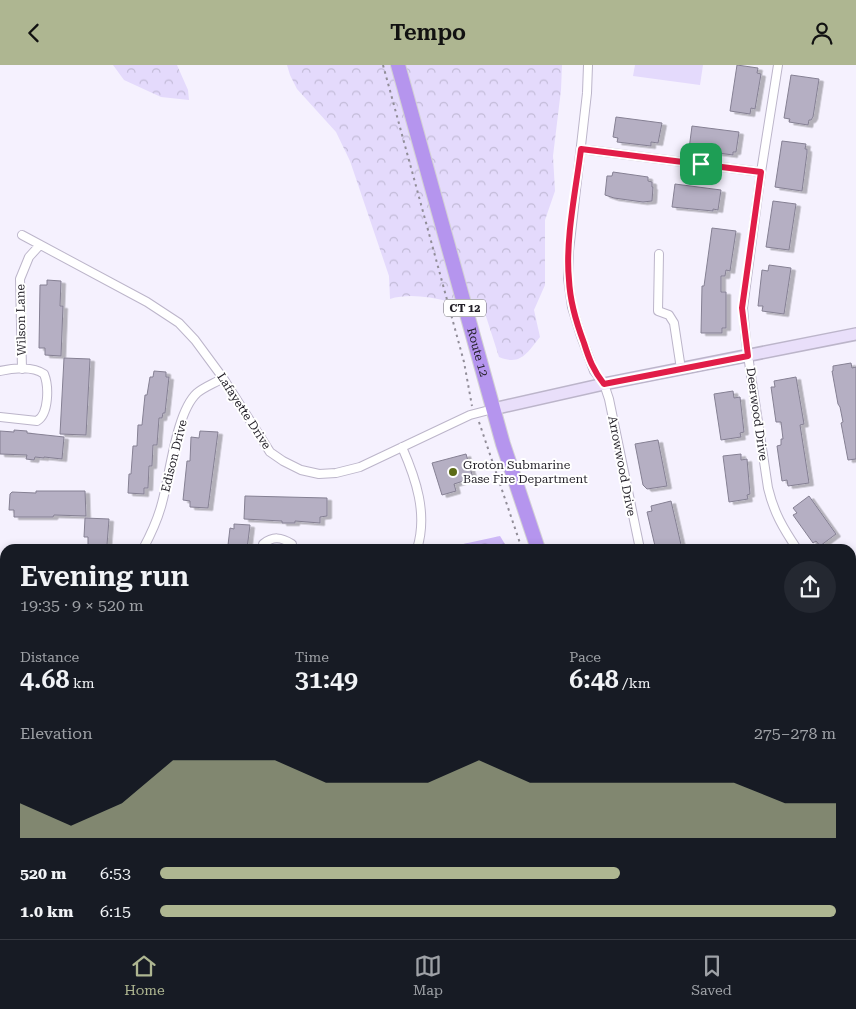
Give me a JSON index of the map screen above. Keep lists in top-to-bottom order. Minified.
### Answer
{"streets":{"highway":["CT 12","Route 12"],"street":["Wilson Lane","Lafayette Drive","Deerwood Drive","Edison Drive","Arrowwood Drive"]},"crossings":[["Wilson Lane","Lafayette Drive"],["Route 12","Lafayette Drive"],["Lafayette Drive","Edison Drive"]],"places":["Groton Submarine Base Fire Department"],"page":{"header":"Tempo","heading":["Evening run","19:35 · 9 × 520 m"],"stats":[["Distance","4.68 km"],["Time","31:49"],["Pace","6:48 /km"]],"chart":["Elevation","275–278 m"],"list":[{"name":"520 m","note":"6:53"},{"name":"1.0 km","note":"6:15"}],"tabs":["Home","Map","Saved"]}}
